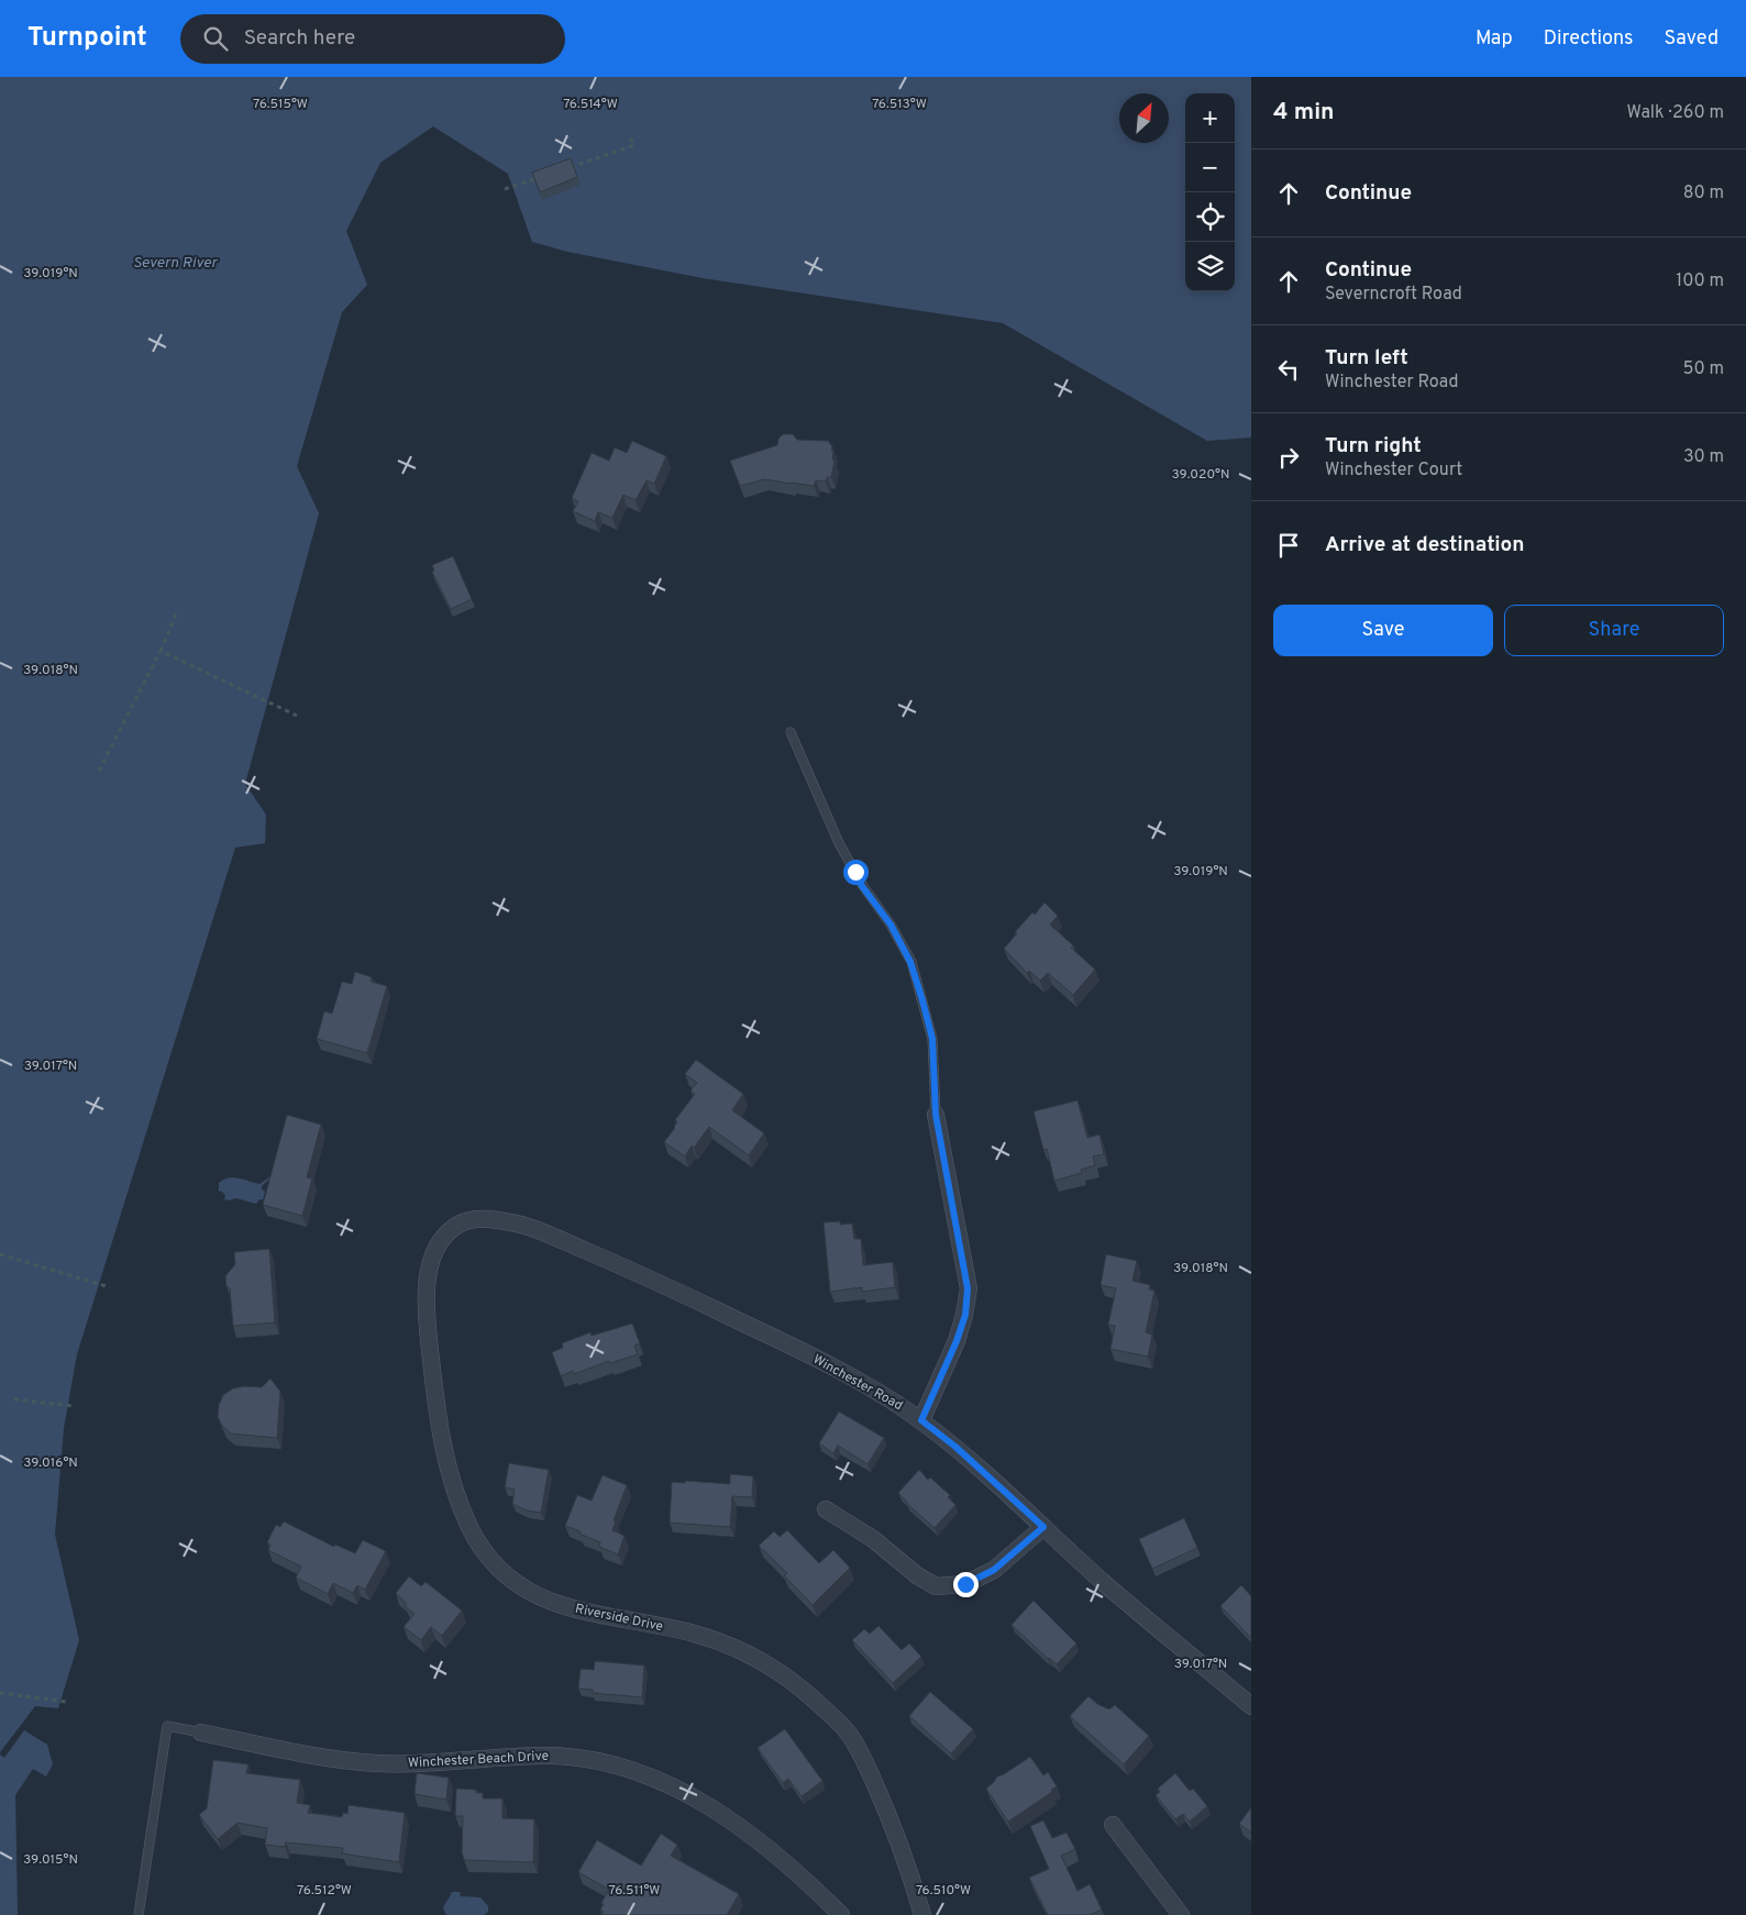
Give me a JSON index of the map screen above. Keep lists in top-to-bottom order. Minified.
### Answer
{"streets":{"street":["Winchester Road","Riverside Drive","Winchester Beach Drive"]},"crossings":[["Winchester Road","Riverside Drive"]],"water":["Severn River"],"north":"top right","page":{"header":"Turnpoint","search":"Search here","nav":["Map","Directions","Saved"],"heading":["4 min","Walk · 260 m"],"map_buttons":["+","−"],"list":[["Continue","80 m"],["Continue","Severncroft Road","100 m"],["Turn left","Winchester Road","50 m"],["Turn right","Winchester Court","30 m"],"Arrive at destination"],"buttons":["Save","Share"]},"coordinates":["76.515°W","76.514°W","76.513°W","39.019°N","39.020°N","39.018°N","39.017°N","39.016°N","39.015°N","76.512°W","76.511°W","76.510°W"]}
